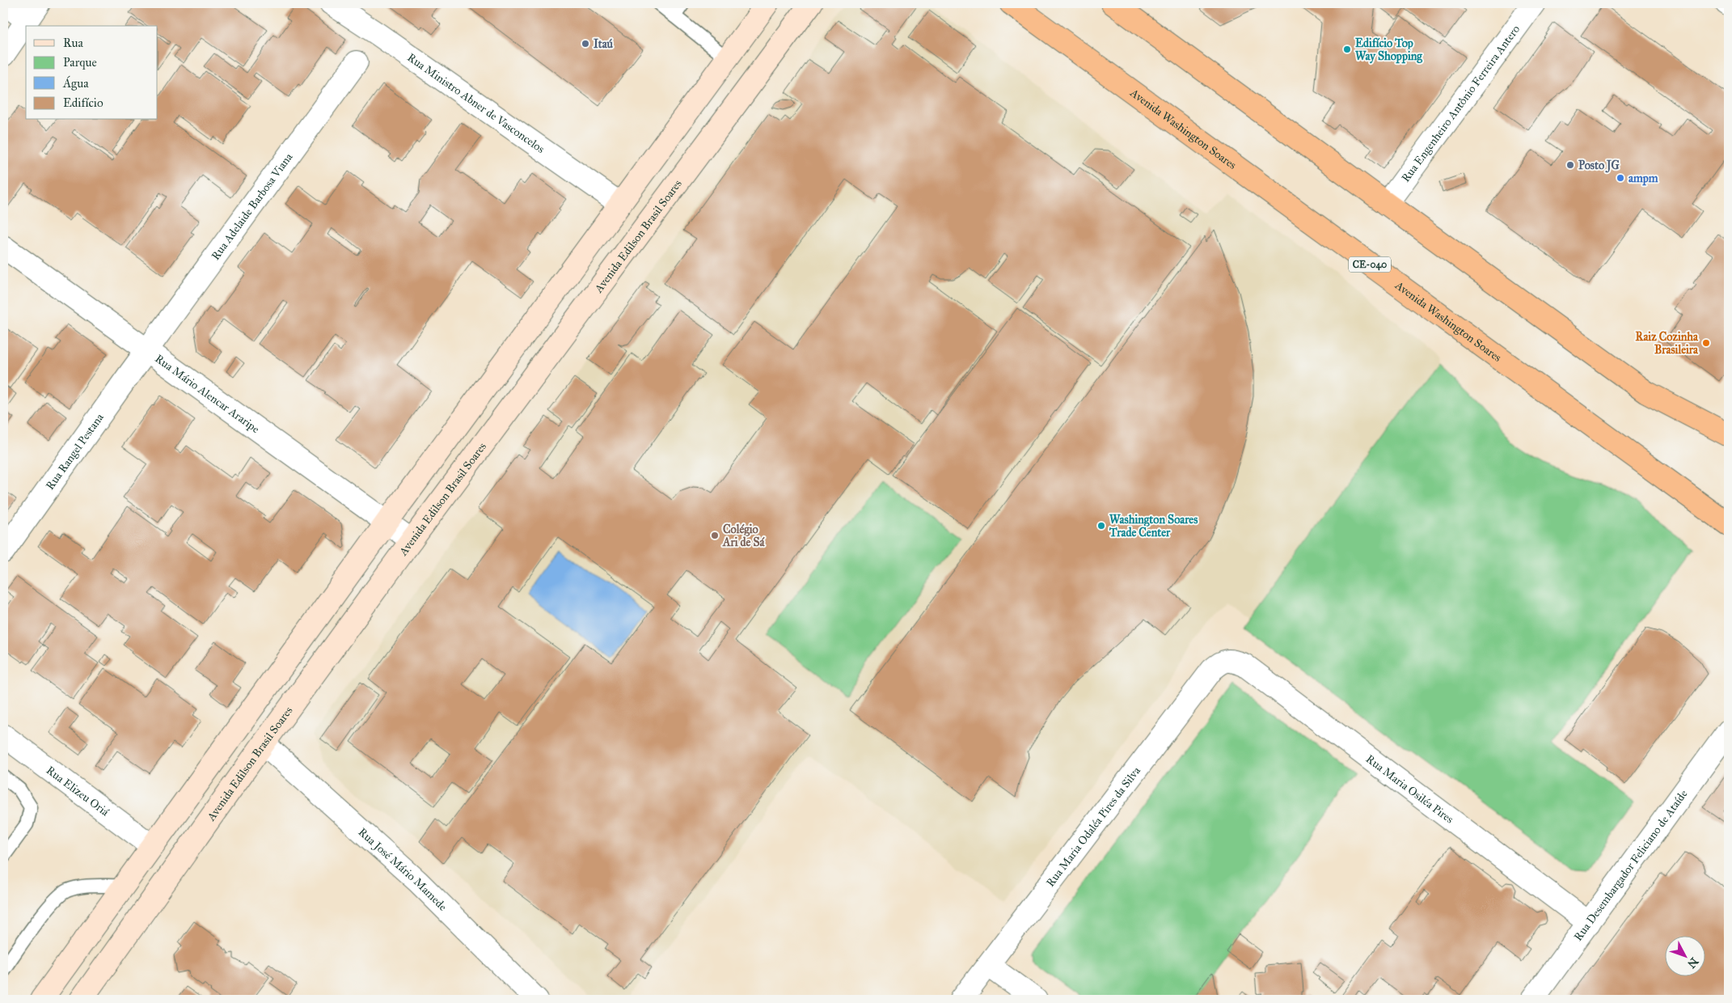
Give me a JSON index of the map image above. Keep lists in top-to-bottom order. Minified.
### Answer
{"streets":{"highway":["Avenida Washington Soares","CE-040"],"main road":["Avenida Edilson Brasil Soares"],"street":["Rua Ministro Abner de Vasconcelos","Rua Engenheiro Antônio Ferreira Antero","Rua Adelaide Barbosa Viana","Rua Mário Alencar Araripe","Rua Rangel Pestana","Rua Maria Osiléa Pires","Rua Elizeu Oriá","Rua Maria Odaléa Pires da Silva","Rua Desembargador Feliciano de Ataíde","Rua José Mário Mamede"]},"crossings":[["Rua Adelaide Barbosa Viana","Rua Mário Alencar Araripe"],["Rua Adelaide Barbosa Viana","Rua Rangel Pestana"],["Avenida Edilson Brasil Soares","Rua Mário Alencar Araripe"],["Avenida Edilson Brasil Soares","Rua José Mário Mamede"],["Rua Mário Alencar Araripe","Rua Rangel Pestana"],["Rua Maria Osiléa Pires","Rua Maria Odaléa Pires da Silva"],["Rua Maria Osiléa Pires","Rua Desembargador Feliciano de Ataíde"]],"places":["Itaú","Edifício Top Way Shopping","Posto JG","ampm","Raiz Cozinha Brasileira","Washington Soares Trade Center","Colégio Ari de Sá"],"legend":["Rua","Parque","Água","Edifício"],"north":"bottom right"}
